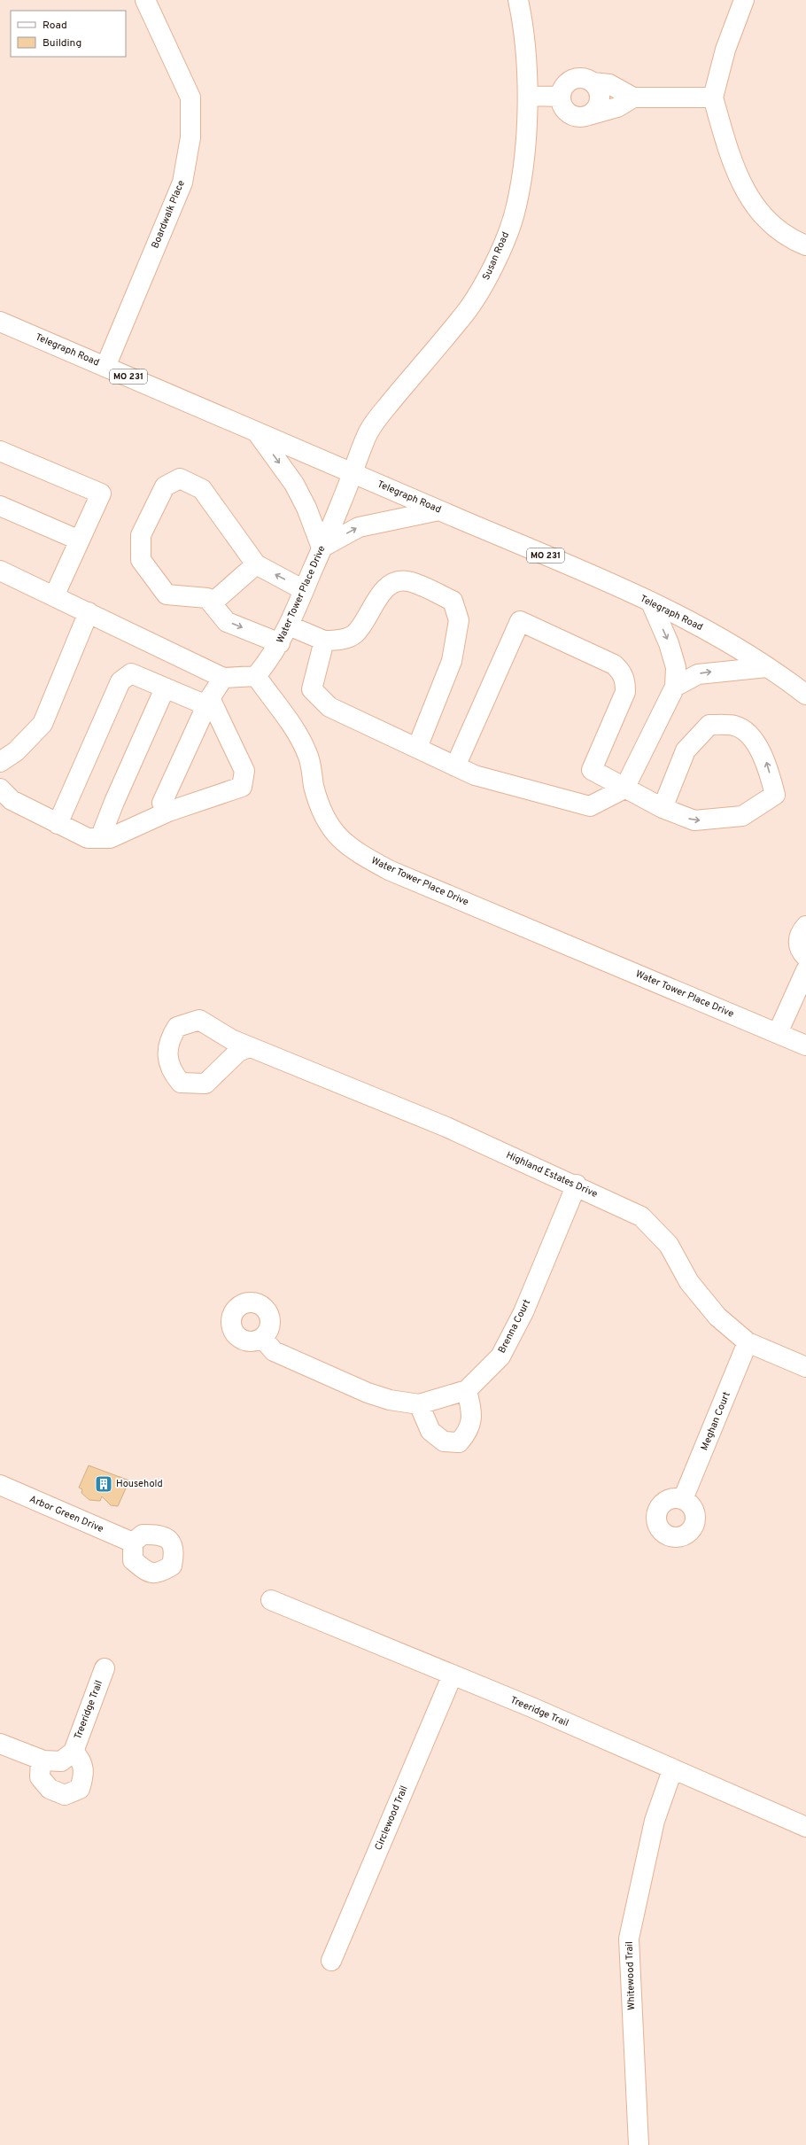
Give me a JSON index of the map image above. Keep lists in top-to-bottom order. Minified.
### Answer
{"streets":{"street":["Boardwalk Place","Susan Road","Telegraph Road","MO 231","Water Tower Place Drive","Highland Estates Drive","Brenna Court","Meghan Court","Arbor Green Drive","Treeridge Trail","Circlewood Trail","Whitewood Trail"]},"crossings":[["Boardwalk Place","Telegraph Road"],["Susan Road","Telegraph Road"],["Susan Road","Water Tower Place Drive"],["Telegraph Road","Water Tower Place Drive"],["Highland Estates Drive","Brenna Court"],["Highland Estates Drive","Meghan Court"],["Treeridge Trail","Circlewood Trail"],["Treeridge Trail","Whitewood Trail"]],"places":{"building":["Household"]},"legend":["Road","Building"]}
